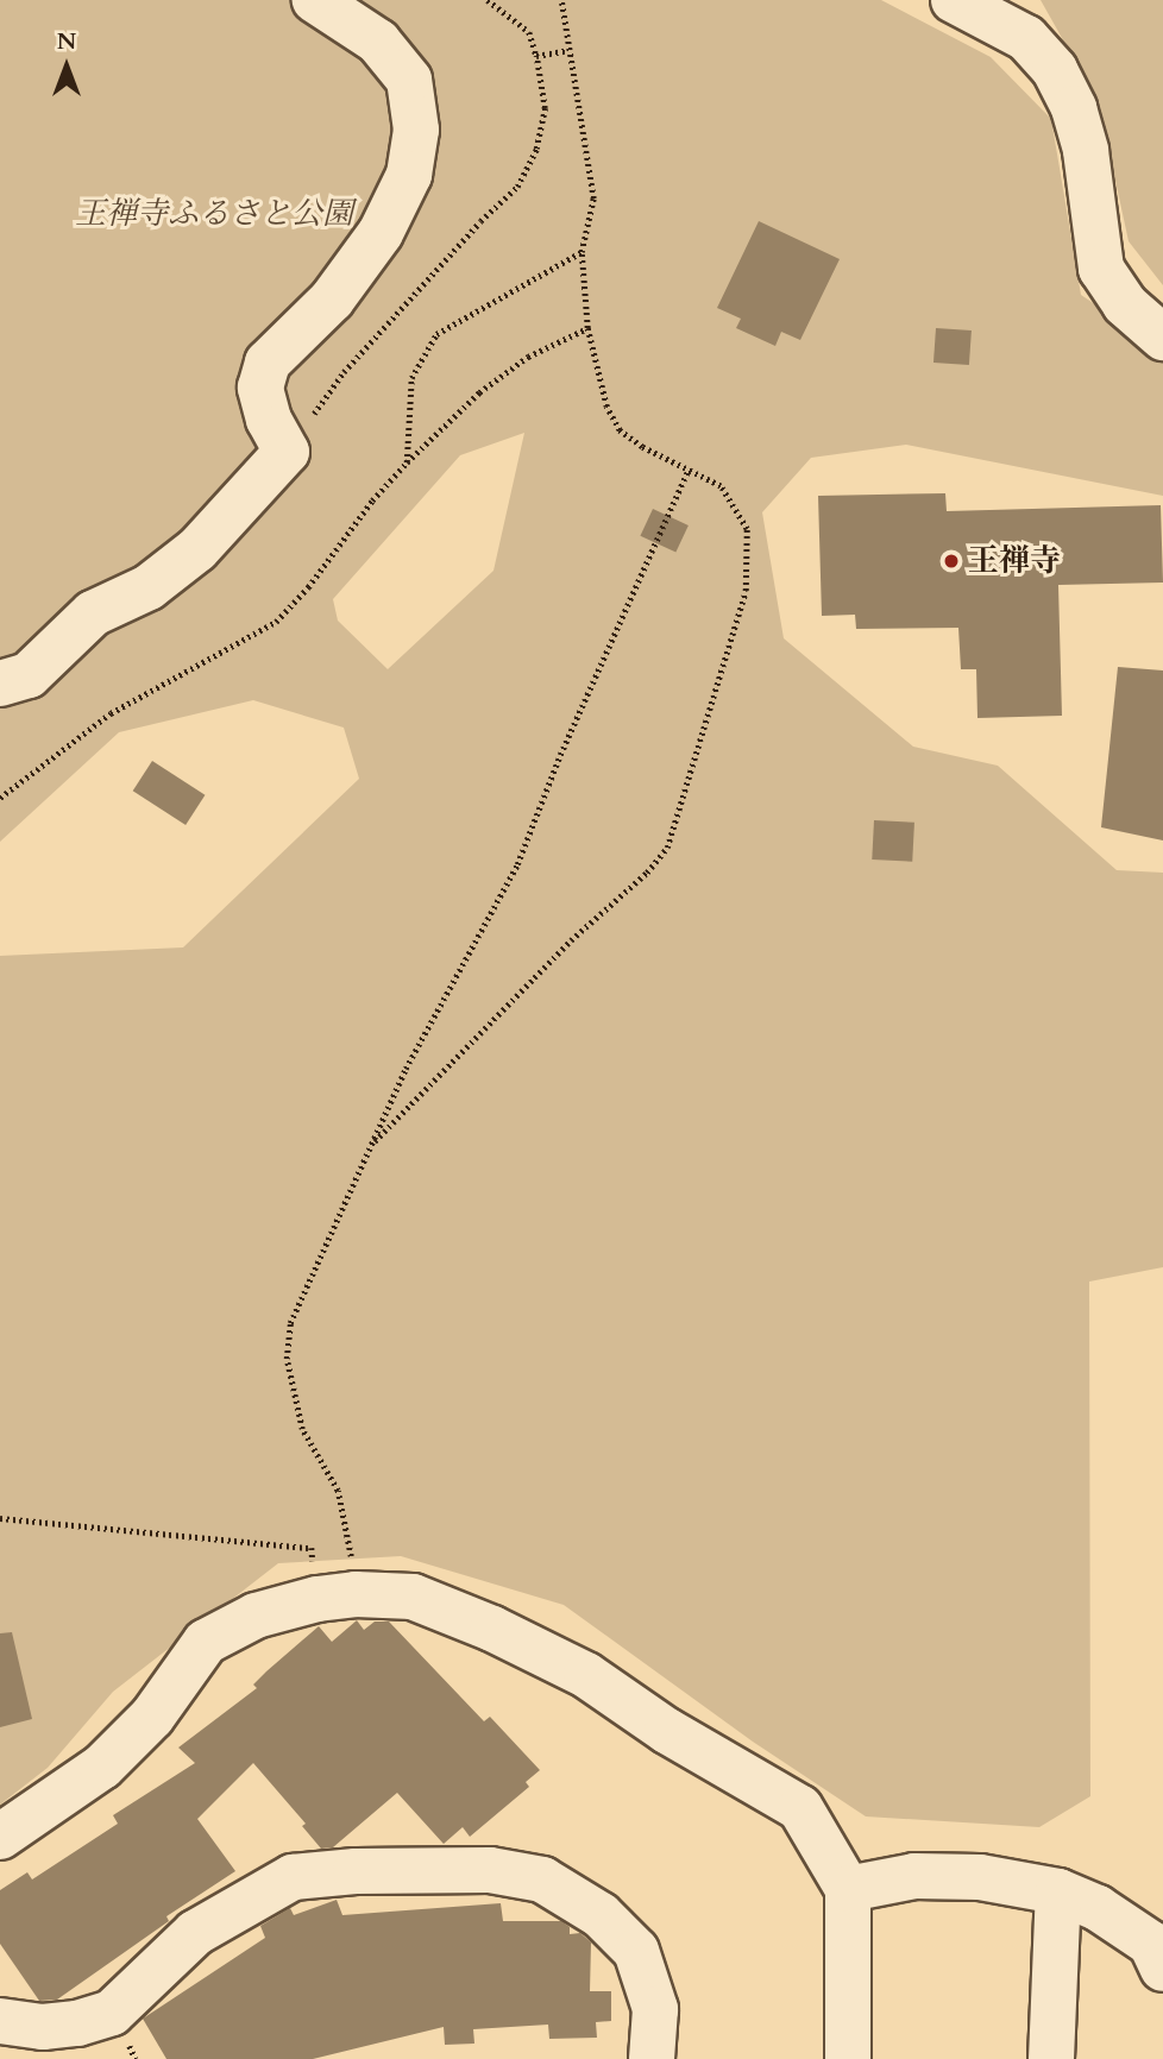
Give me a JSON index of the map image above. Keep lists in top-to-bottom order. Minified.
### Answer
{"parks":["王禅寺ふるさと公園"],"places":["王禅寺"],"north":"top"}
